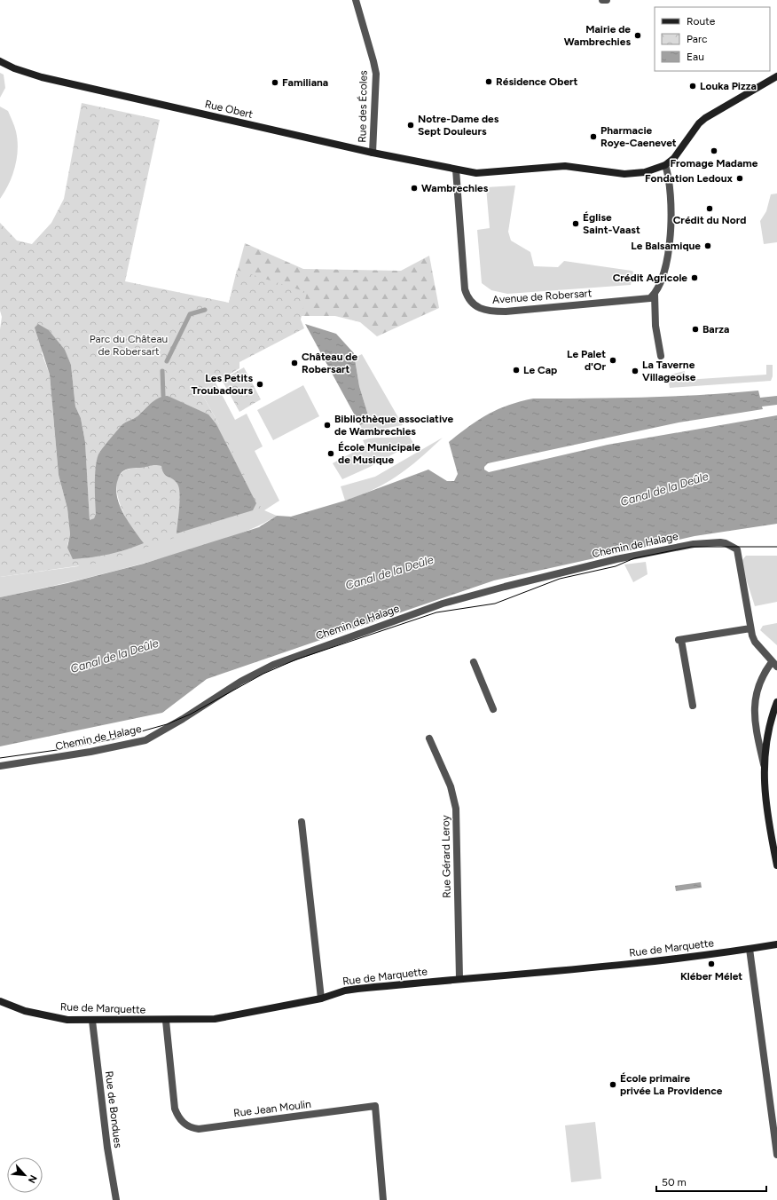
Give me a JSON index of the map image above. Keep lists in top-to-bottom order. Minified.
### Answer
{"streets":{"street":["Rue des Écoles","Rue Obert","Avenue de Robersart","Chemin de Halage","Rue Gérard Leroy","Rue de Marquette","Rue Jean Moulin","Rue de Bondues"]},"crossings":[["Rue des Écoles","Rue Obert"],["Rue Obert","Avenue de Robersart"],["Rue Gérard Leroy","Rue de Marquette"],["Rue de Marquette","Rue Jean Moulin"],["Rue de Marquette","Rue de Bondues"]],"water":["Canal de la Deûle"],"parks":["Parc du Château de Robersart"],"places":["Mairie de Wambrechies","Résidence Obert","Familiana","Louka Pizza","Notre-Dame des Sept Douleurs","Pharmacie Roye-Caenevet","Fromage Madame","Fondation Ledoux","Wambrechies","Crédit du Nord","Église Saint-Vaast","Le Balsamique","Crédit Agricole","Barza","Le Palet d'Or","Château de Robersart","Le Cap","La Taverne Villageoise","Les Petits Troubadours","Bibliothèque associative de Wambrechies","École Municipale de Musique","Kléber Mélet","École primaire privée La Providence"],"legend":["Route","Parc","Eau"],"scale_bar":"50 m","north":"bottom right"}
